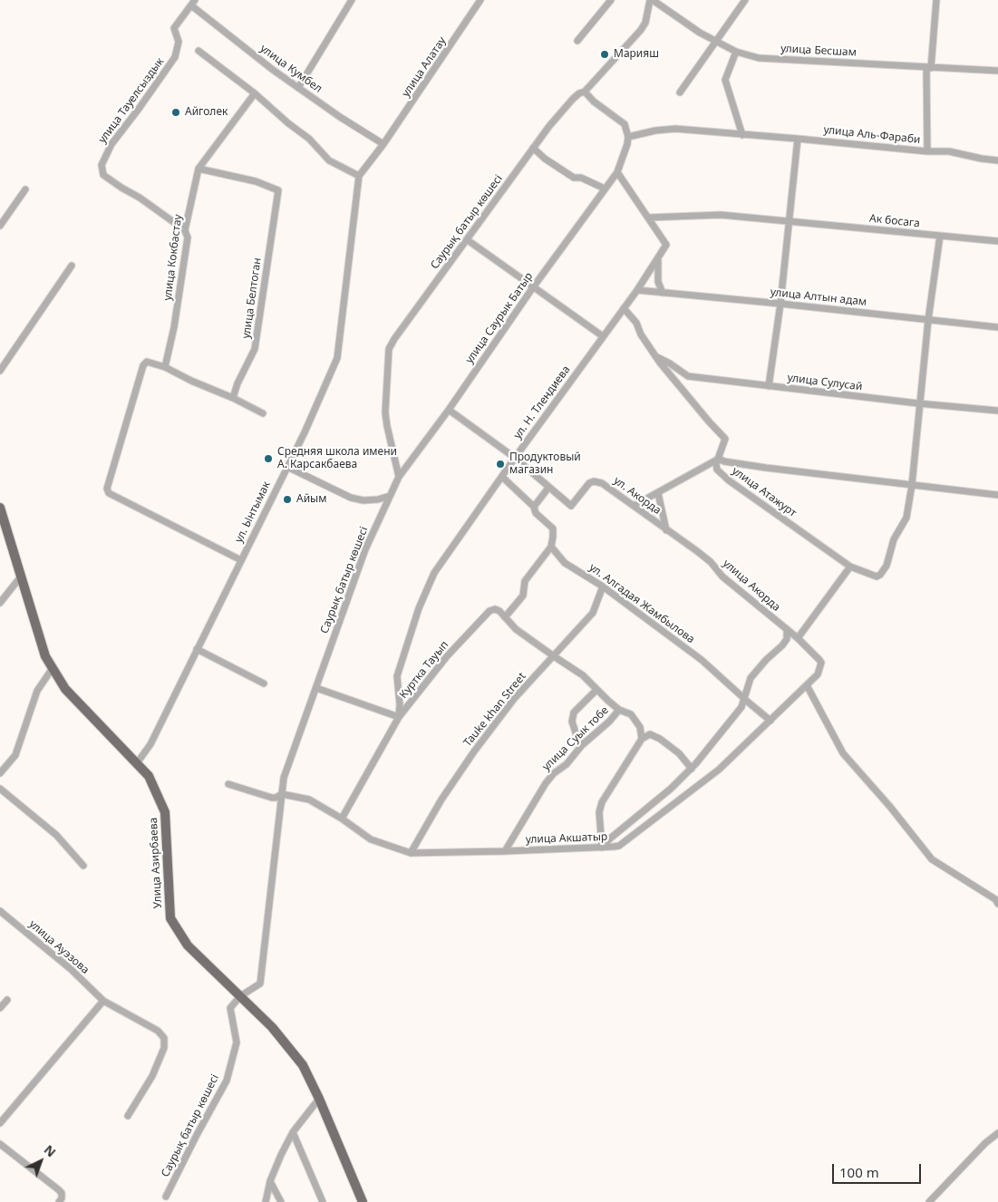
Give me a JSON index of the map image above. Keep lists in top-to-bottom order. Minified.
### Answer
{"streets":{"main road":["Улица Азирбаева"],"street":["улица Бесшам","улица Алатау","улица Кумбел","улица Тауелсыздык","улица Аль-Фараби","Ак босага","Саурық батыр көшесі","улица Кокбастау","улица Алтын адам","улица Белтоган","улица Саурык Батыр","улица Сулусай","ул. Н. Тлендиева","улица Атажурт","ул. Акорда","ул. Ынтымак","улица Акорда","ул. Алгадая Жамбылова","Куртка Тауып","Tauke khan Street","улица Суык тобе","улица Акшатыр","улица Ауэзова"]},"crossings":[["улица Бесшам","Саурық батыр көшесі"],["улица Алатау","улица Кумбел"],["улица Алатау","ул. Ынтымак"],["улица Кумбел","улица Тауелсыздык"],["улица Тауелсыздык","улица Кокбастау"],["улица Аль-Фараби","улица Саурык Батыр"],["Ак босага","ул. Н. Тлендиева"],["Саурық батыр көшесі","улица Саурык Батыр"],["Саурық батыр көшесі","улица Акшатыр"],["Саурық батыр көшесі","Улица Азирбаева"],["улица Кокбастау","улица Белтоган"],["улица Алтын адам","ул. Н. Тлендиева"],["улица Саурык Батыр","ул. Акорда"],["ул. Н. Тлендиева","ул. Акорда"],["ул. Н. Тлендиева","Куртка Тауып"],["ул. Акорда","улица Акорда"],["ул. Ынтымак","Улица Азирбаева"],["улица Акорда","улица Акшатыр"],["ул. Алгадая Жамбылова","Tauke khan Street"],["ул. Алгадая Жамбылова","улица Акшатыр"],["Куртка Тауып","улица Акшатыр"],["Tauke khan Street","улица Акшатыр"],["улица Суык тобе","улица Акшатыр"]],"places":["Марияш","Айголек","Средняя школа имени А. Карсакбаева","Продуктовый магазин","Айым"],"scale_bar":"100 m","north":"top right"}
